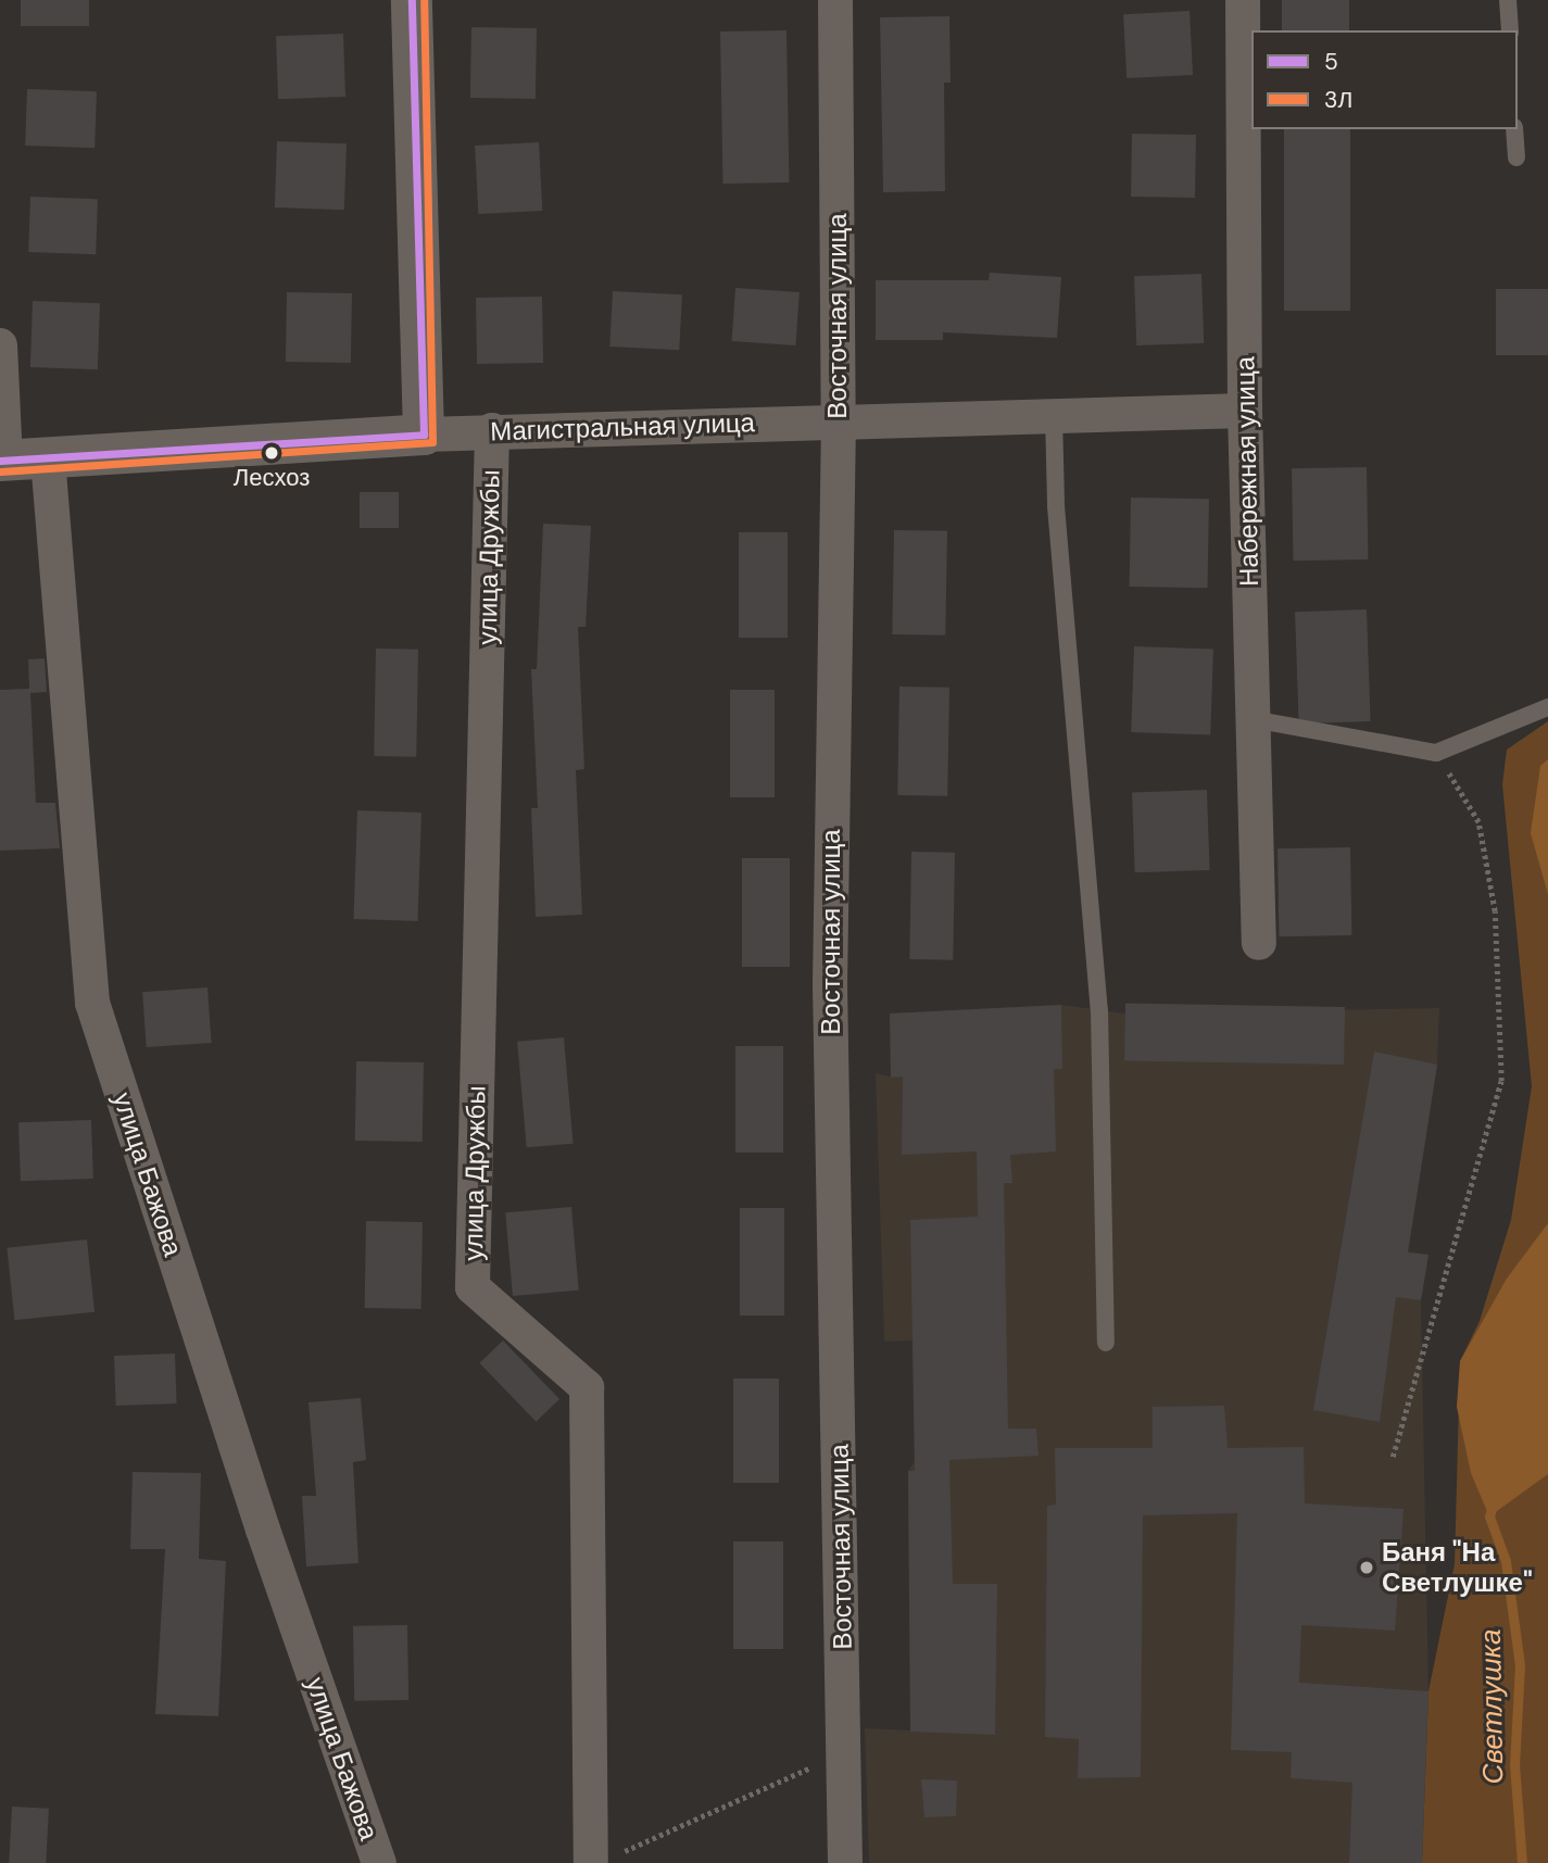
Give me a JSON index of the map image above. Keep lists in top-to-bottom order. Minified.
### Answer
{"streets":{"street":["Восточная улица","Магистральная улица","Набережная улица","улица Дружбы","улица Бажова"]},"crossings":[["Восточная улица","Магистральная улица"],["Магистральная улица","Набережная улица"],["Магистральная улица","улица Дружбы"],["Магистральная улица","улица Бажова"]],"water":["Светлушка"],"places":["Лесхоз","Баня \"На Светлушке\""],"lines":["transit line 5","transit line 3Л"],"legend":["5","3Л"]}
